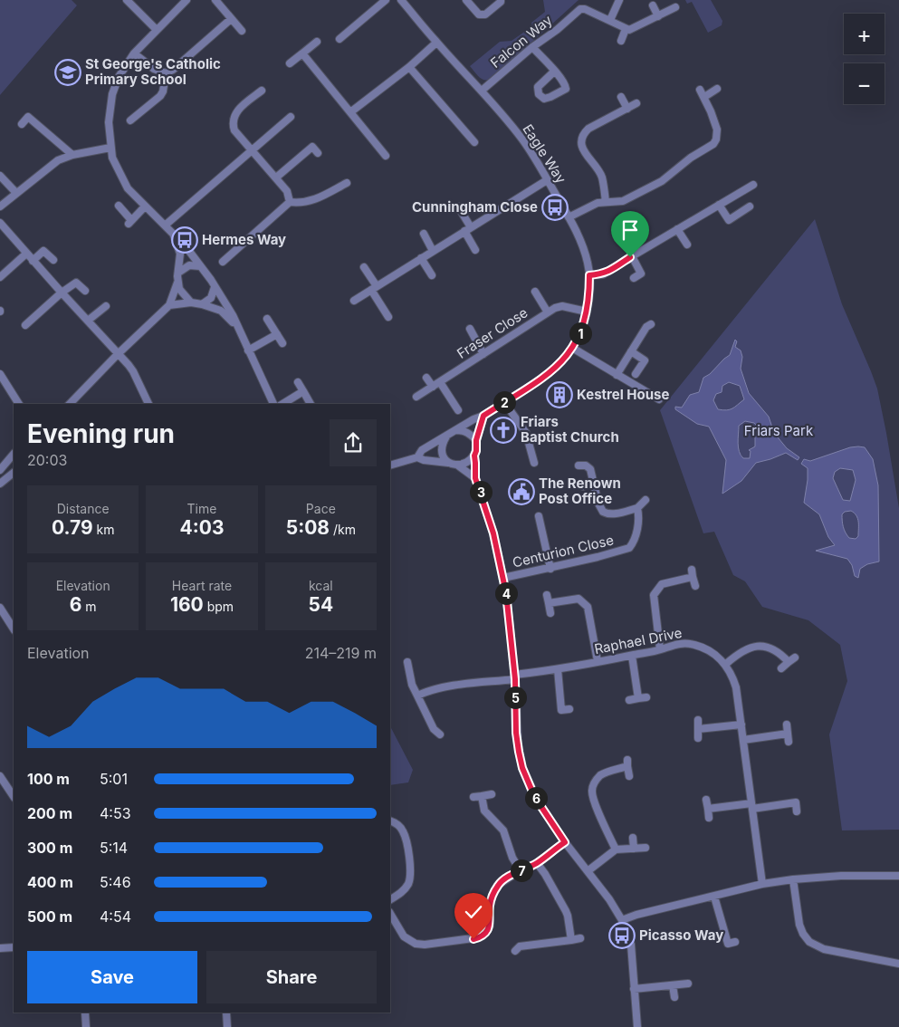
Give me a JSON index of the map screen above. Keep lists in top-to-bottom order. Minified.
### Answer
{"streets":{"street":["Falcon Way","Eagle Way","Fraser Close","Centurion Close","Raphael Drive"]},"crossings":[["Falcon Way","Eagle Way"],["Eagle Way","Fraser Close"]],"parks":["Friars Park"],"places":{"school or university":["St George's Catholic Primary School"],"bus stop":["Cunningham Close","Hermes Way","Picasso Way"],"building":["Kestrel House"],"church":["Friars Baptist Church"],"public building":["The Renown Post Office"]},"page":{"map_buttons":["+","−"],"pins":["1","2","3","4","5","6","7"],"heading":["Evening run","20:03"],"stats":[["Distance","0.79 km"],["Time","4:03"],["Pace","5:08 /km"],["Elevation","6 m"],["Heart rate","160 bpm"],["kcal","54"]],"chart":["Elevation","214–219 m"],"list":[{"name":"100 m","note":"5:01"},{"name":"200 m","note":"4:53"},{"name":"300 m","note":"5:14"},{"name":"400 m","note":"5:46"},{"name":"500 m","note":"4:54"}],"buttons":["Save","Share"]}}
